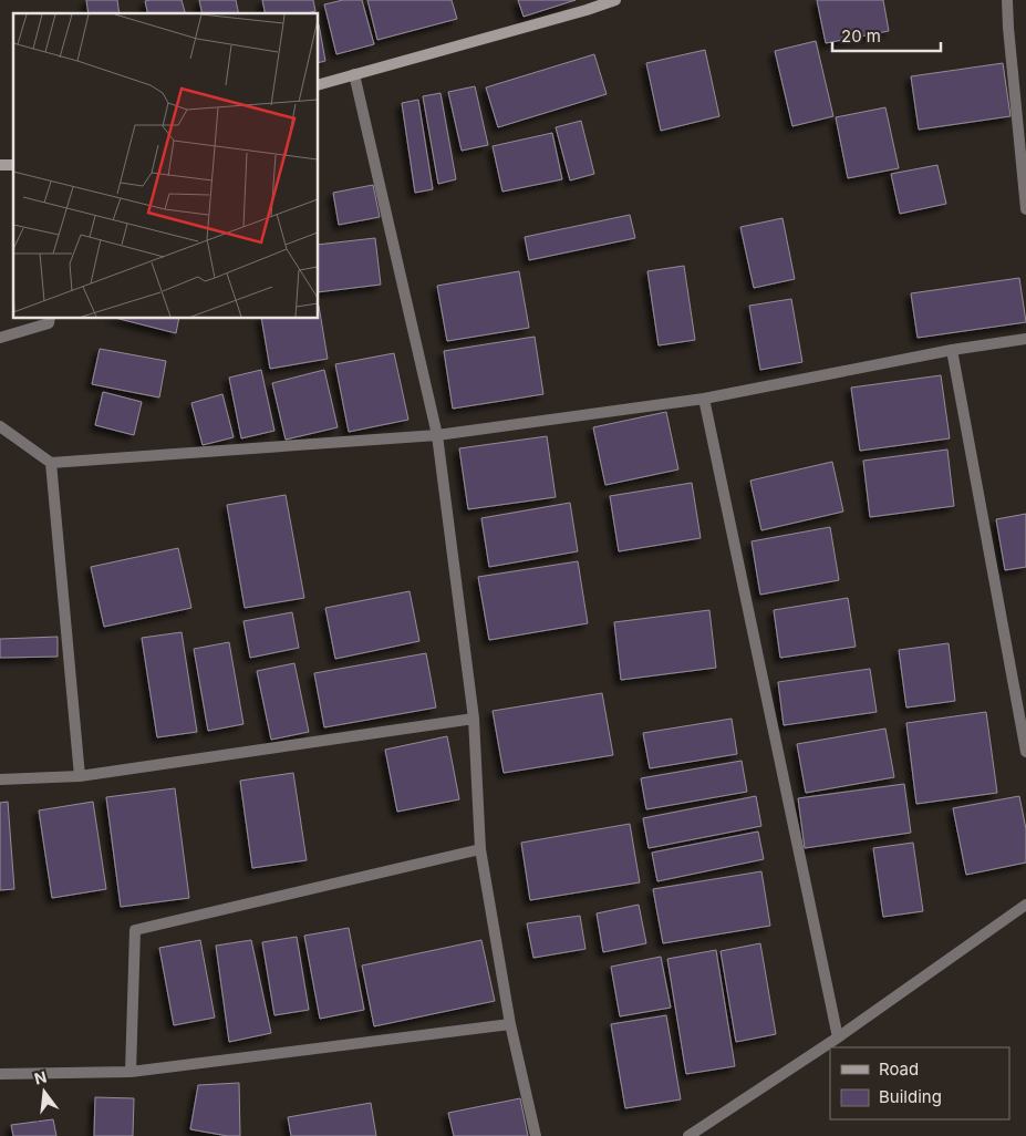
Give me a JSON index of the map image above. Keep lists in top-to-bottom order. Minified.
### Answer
{"legend":["Road","Building"],"scale_bar":"20 m","north":"top"}
